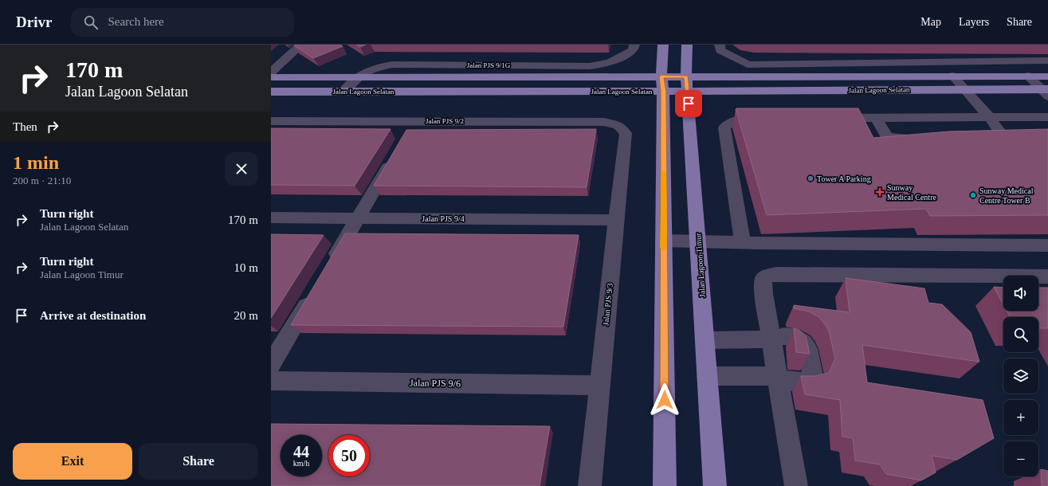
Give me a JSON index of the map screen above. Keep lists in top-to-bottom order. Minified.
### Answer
{"streets":{"main road":["Jalan Lagoon Selatan","Jalan Lagoon Timur"],"street":["Jalan PJS 9/1G","Jalan PJS 9/2","Jalan PJS 9/4","Jalan PJS 9/3","Jalan PJS 9/6"]},"crossings":[["Jalan PJS 9/1G","Jalan Lagoon Selatan"],["Jalan Lagoon Selatan","Jalan Lagoon Timur"],["Jalan PJS 9/2","Jalan PJS 9/3"],["Jalan PJS 9/4","Jalan PJS 9/3"],["Jalan PJS 9/3","Jalan PJS 9/6"]],"places":{"other":["Tower A Parking","Sunway Medical Centre Tower B"],"health":["Sunway Medical Centre"]},"page":{"header":"Drivr","search":"Search here","nav":["Map","Layers","Share"],"turn":["170 m","Jalan Lagoon Selatan"],"then":"Then","heading":["1 min","200 m · 21:10"],"list":[{"name":"Turn right","note":"Jalan Lagoon Selatan","value":"170 m"},{"name":"Turn right","note":"Jalan Lagoon Timur","value":"10 m"},{"name":"Arrive at destination","value":"20 m"}],"map_buttons":["+","−"],"speed":"44 km/h","limit":"50","buttons":["Exit","Share"]}}
